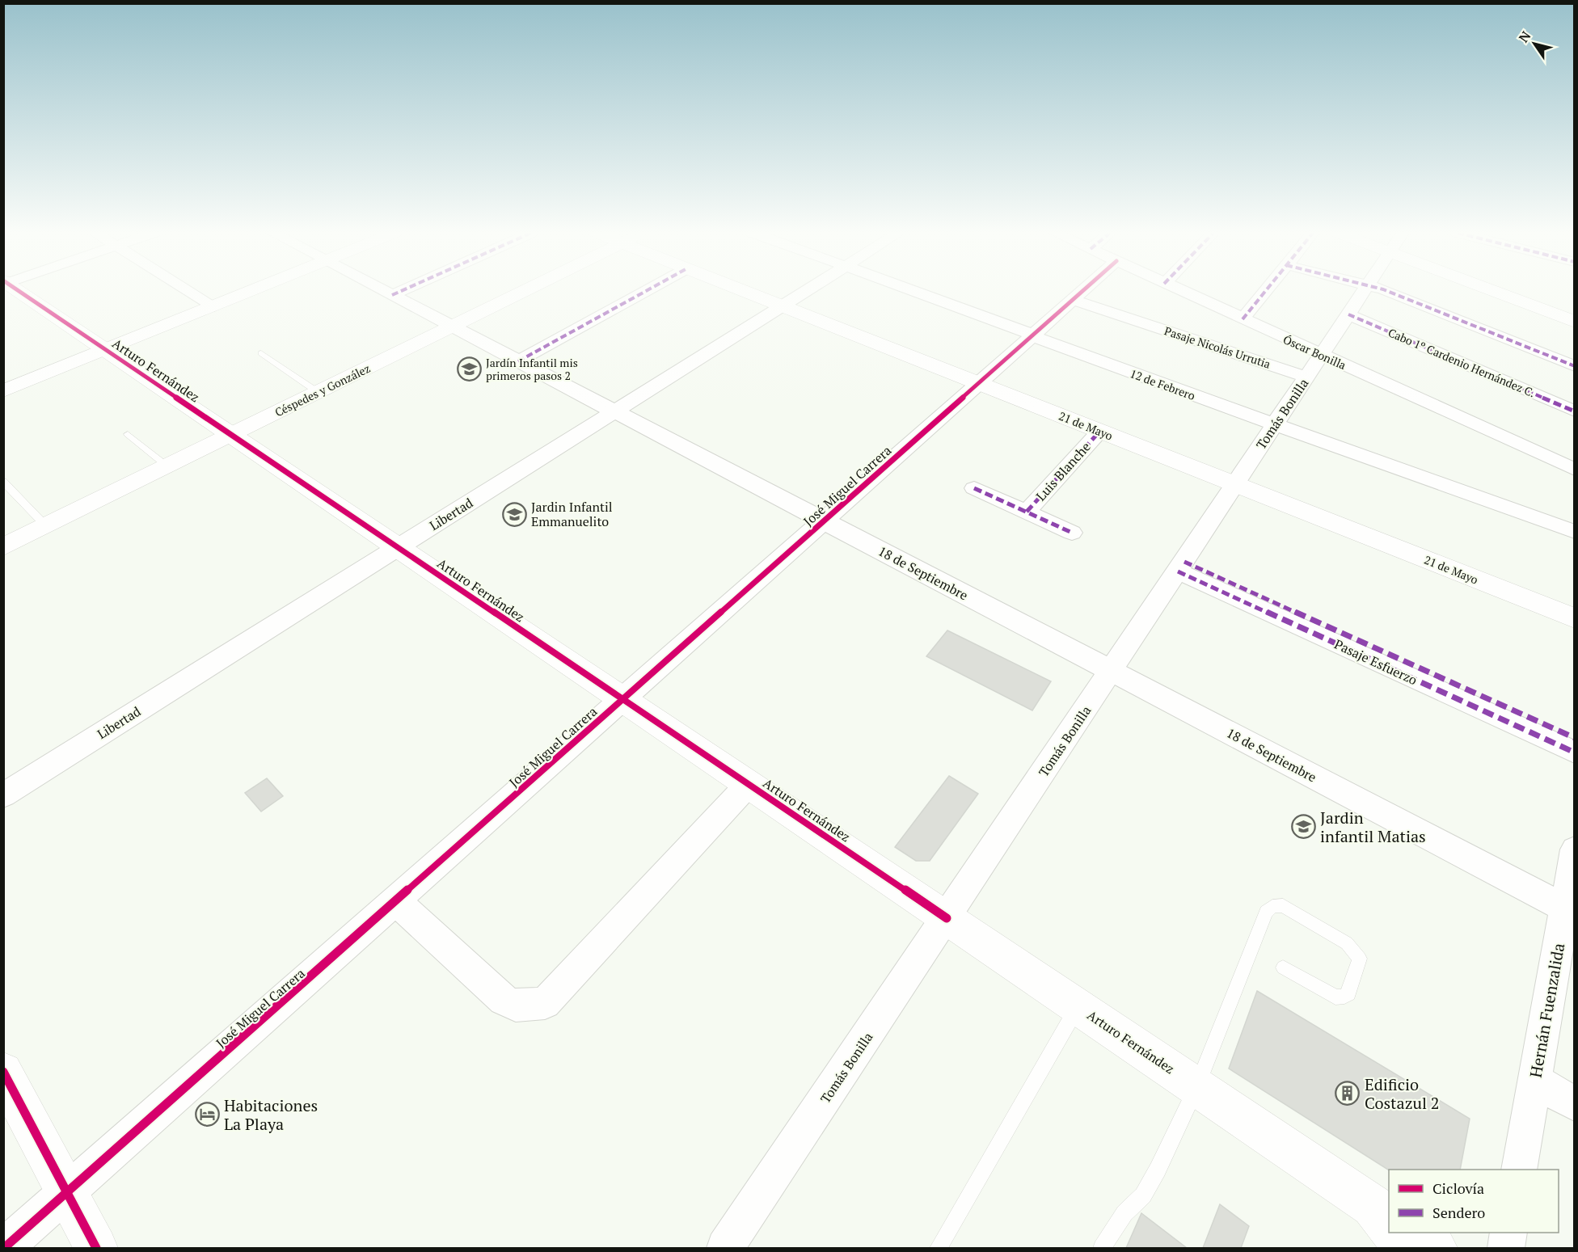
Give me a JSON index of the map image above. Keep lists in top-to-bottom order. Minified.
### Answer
{"streets":{"street":["Pasaje Nicolás Urrutia","Óscar Bonilla","Cabo 1º Cardenio Hernández C.","Arturo Fernández","12 de Febrero","Céspedes y González","Tomás Bonilla","21 de Mayo","Luis Blanche","José Miguel Carrera","Libertad","18 de Septiembre","Pasaje Esfuerzo","Hernán Fuenzalida"]},"crossings":[["Pasaje Nicolás Urrutia","Tomás Bonilla"],["Pasaje Nicolás Urrutia","José Miguel Carrera"],["Óscar Bonilla","Tomás Bonilla"],["Cabo 1º Cardenio Hernández C.","Tomás Bonilla"],["Arturo Fernández","Céspedes y González"],["Arturo Fernández","Tomás Bonilla"],["Arturo Fernández","José Miguel Carrera"],["Arturo Fernández","Libertad"],["12 de Febrero","Tomás Bonilla"],["12 de Febrero","José Miguel Carrera"],["Céspedes y González","18 de Septiembre"],["Tomás Bonilla","21 de Mayo"],["Tomás Bonilla","18 de Septiembre"],["Tomás Bonilla","Pasaje Esfuerzo"],["21 de Mayo","Luis Blanche"],["21 de Mayo","José Miguel Carrera"],["21 de Mayo","Libertad"],["José Miguel Carrera","18 de Septiembre"],["Libertad","18 de Septiembre"],["18 de Septiembre","Hernán Fuenzalida"]],"places":{"school or university":["Jardín Infantil mis primeros pasos 2","Jardin Infantil Emmanuelito","Jardin infantil Matias"],"building":["Edificio Costazul 2"],"hotel":["Habitaciones La Playa"]},"legend":["Ciclovía","Sendero"],"north":"top left"}
